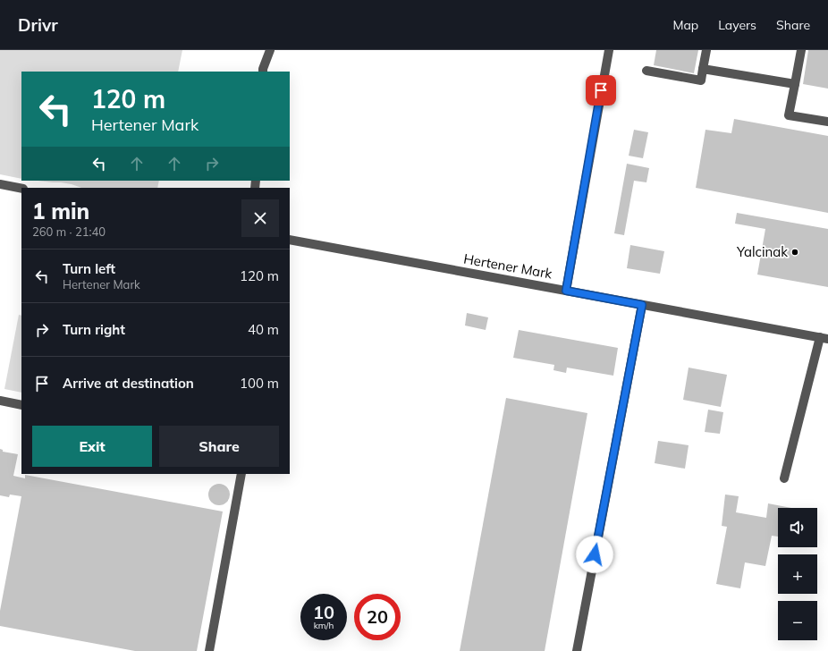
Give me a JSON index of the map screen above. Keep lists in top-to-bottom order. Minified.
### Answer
{"streets":{"street":["Hertener Mark"]},"places":["Yalcinak"],"page":{"header":"Drivr","nav":["Map","Layers","Share"],"turn":["120 m","Hertener Mark"],"heading":["1 min","260 m · 21:40"],"list":[{"name":"Turn left","note":"Hertener Mark","value":"120 m"},{"name":"Turn right","value":"40 m"},{"name":"Arrive at destination","value":"100 m"}],"buttons":["Exit","Share"],"map_buttons":["+","−"],"speed":"10 km/h","limit":"20"}}
